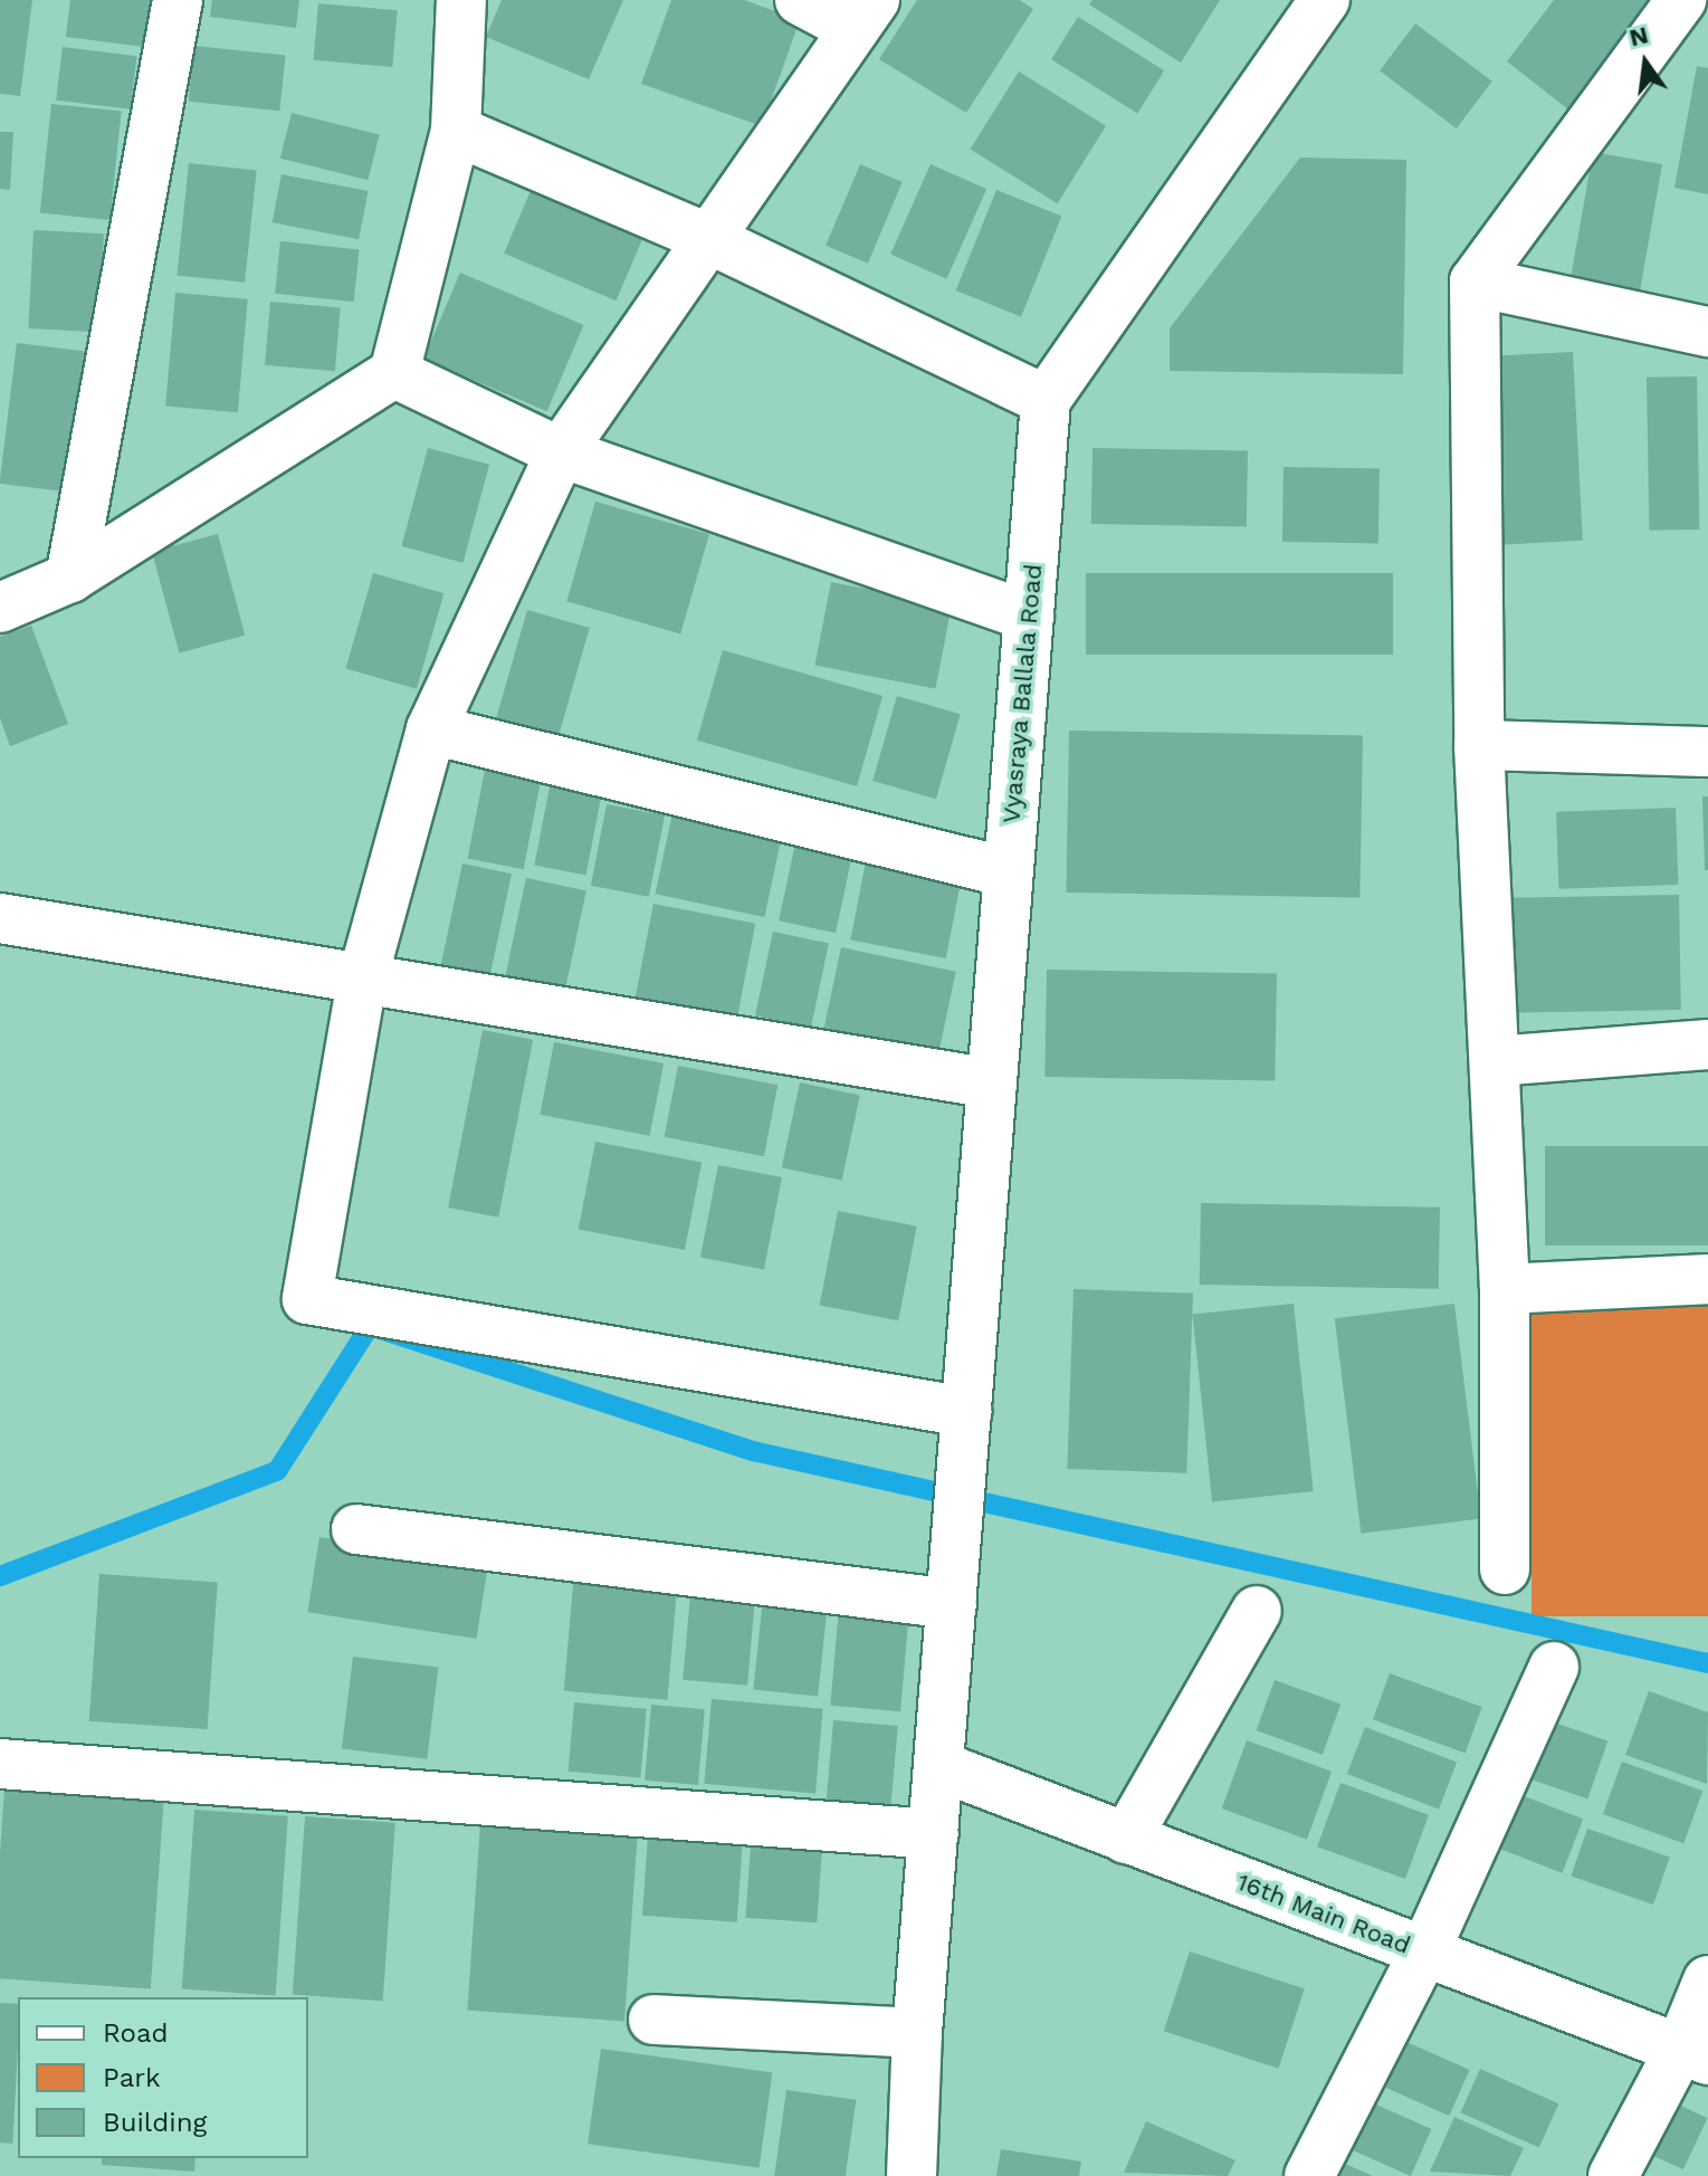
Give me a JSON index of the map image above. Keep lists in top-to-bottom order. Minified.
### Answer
{"streets":{"street":["Vyasraya Ballala Road","16th Main Road"]},"crossings":[["Vyasraya Ballala Road","16th Main Road"]],"legend":["Road","Park","Building"],"north":"top"}
